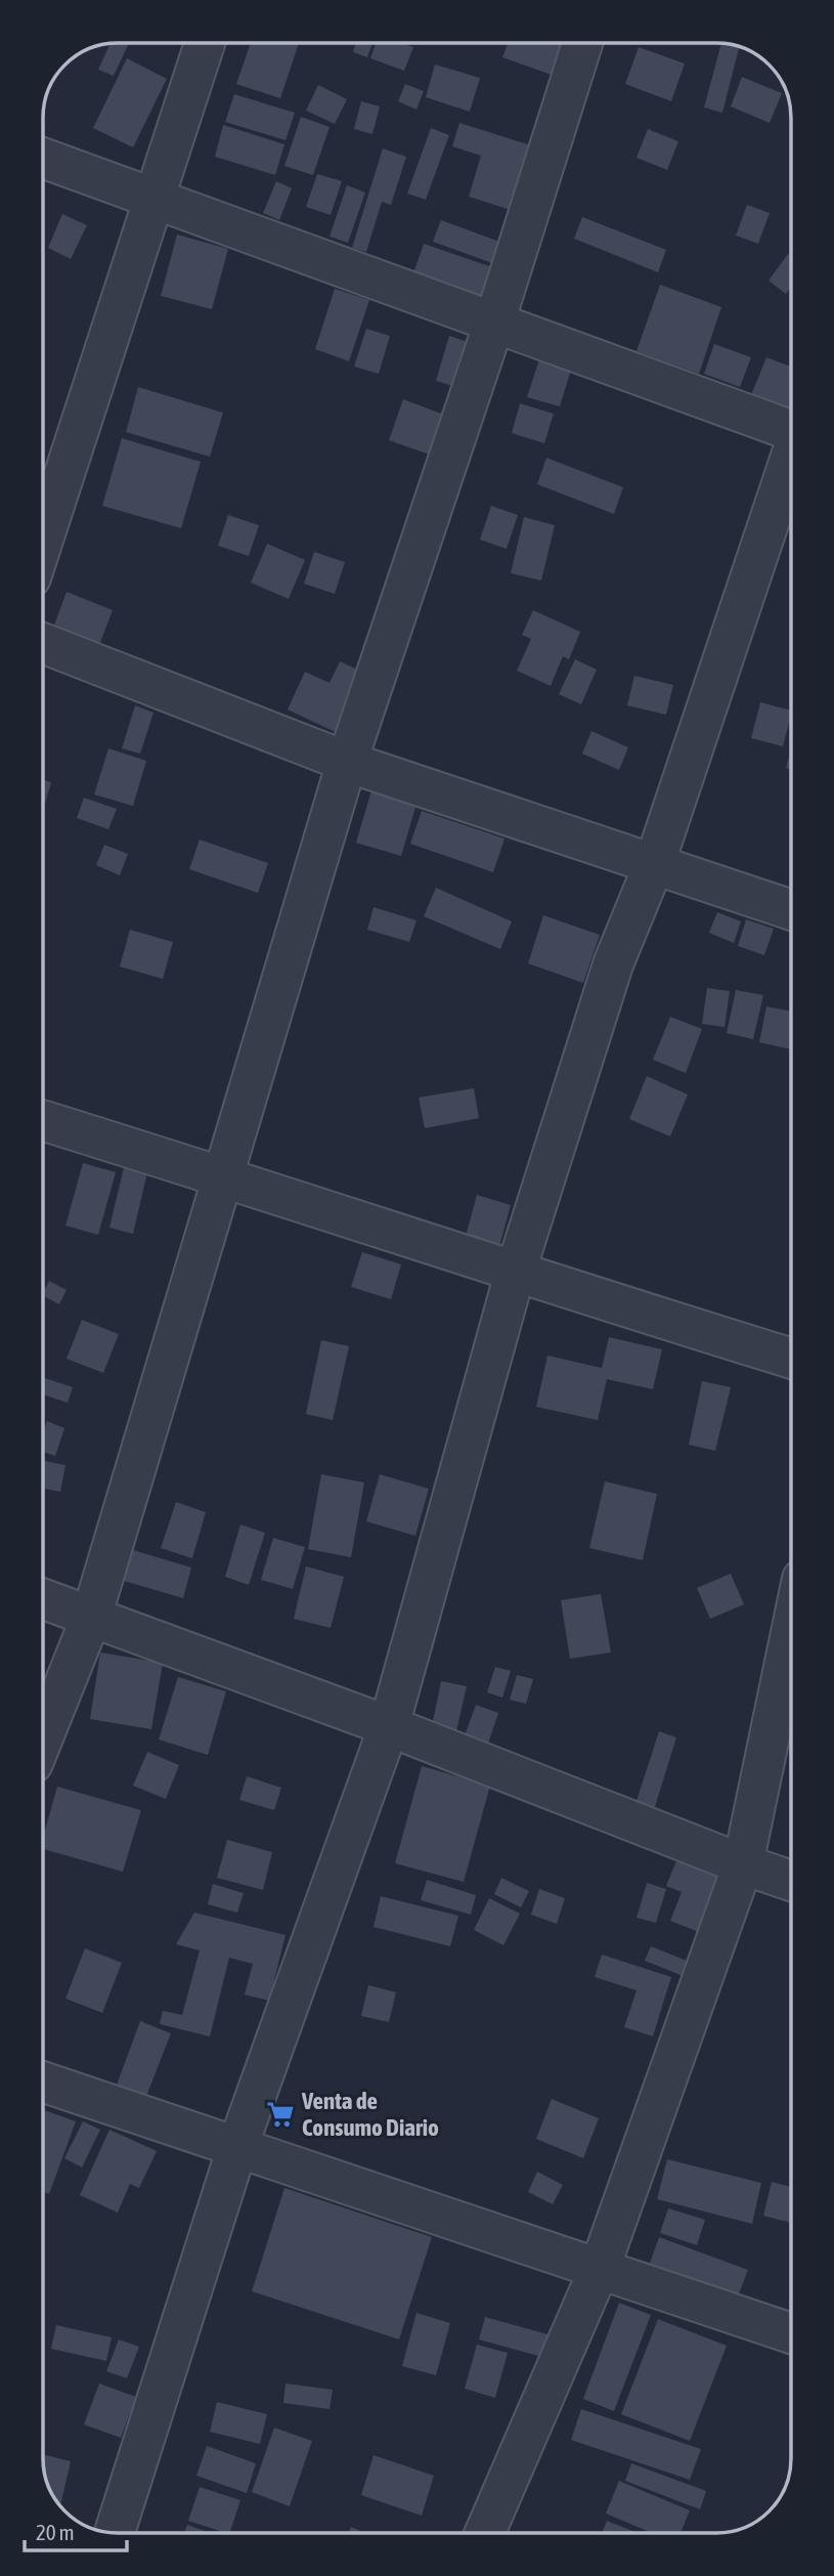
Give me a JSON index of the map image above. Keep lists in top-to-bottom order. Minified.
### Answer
{"places":{"supermarket":["Venta de Consumo Diario"]},"scale_bar":"20 m"}
